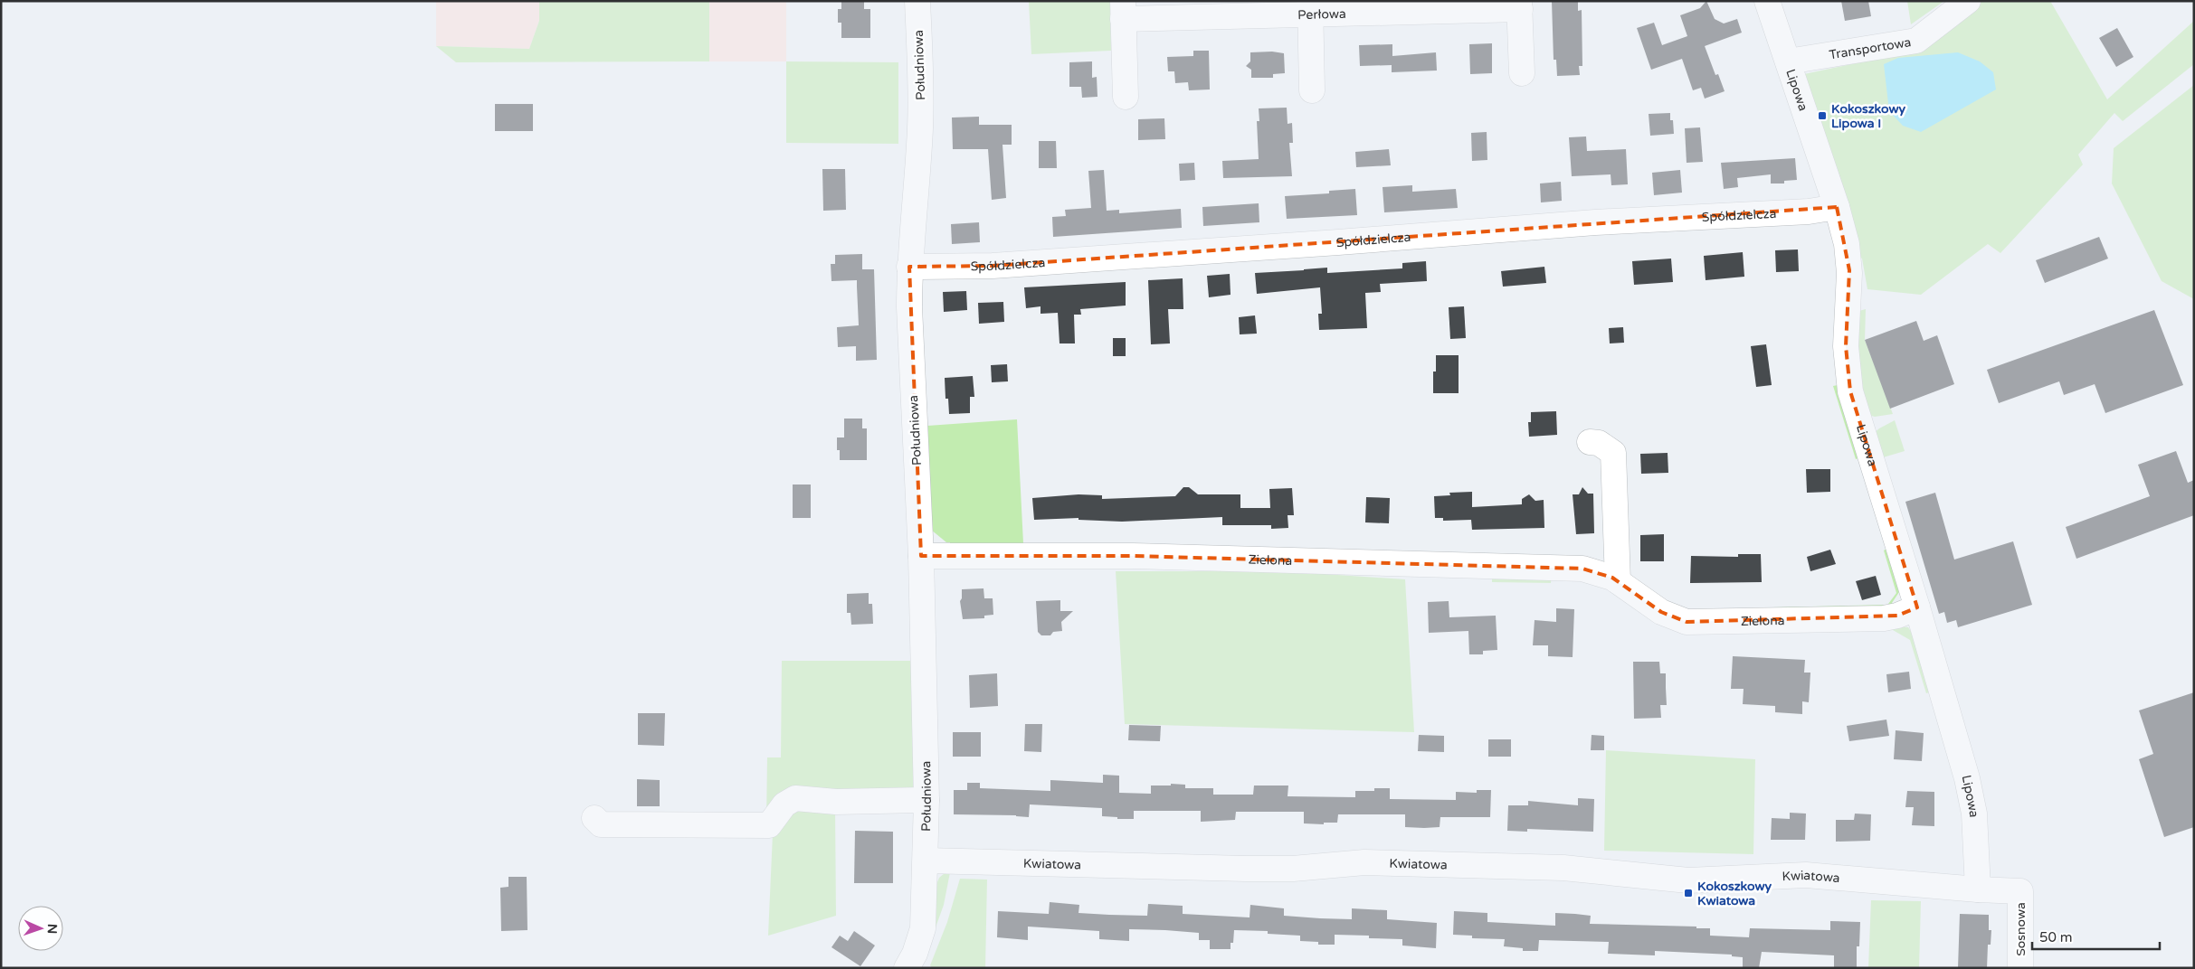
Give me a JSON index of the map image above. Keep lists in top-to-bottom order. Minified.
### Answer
{"streets":{"street":["Perłowa","Transportowa","Południowa","Lipowa","Spółdzielcza","Zielona","Kwiatowa","Sosnowa"]},"crossings":[["Transportowa","Lipowa"],["Południowa","Spółdzielcza"],["Południowa","Zielona"],["Południowa","Kwiatowa"],["Lipowa","Spółdzielcza"],["Lipowa","Zielona"],["Lipowa","Kwiatowa"],["Kwiatowa","Sosnowa"]],"places":{"transit":["Kokoszkowy Lipowa I","Kokoszkowy Kwiatowa"]},"scale_bar":"50 m","north":"right"}
